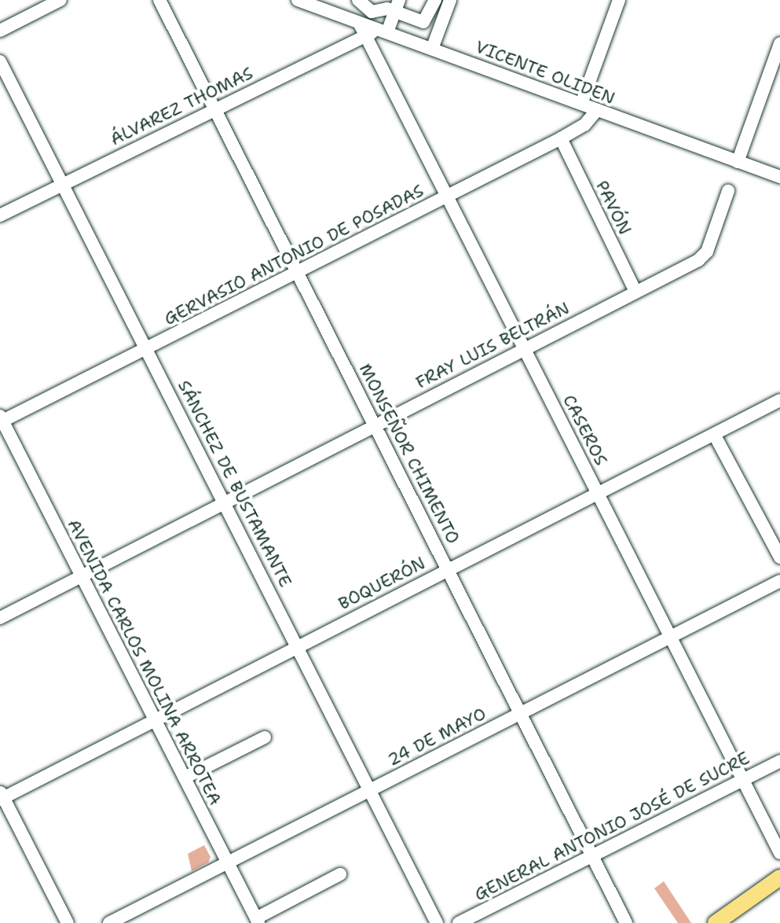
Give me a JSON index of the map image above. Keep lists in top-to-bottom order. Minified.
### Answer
{"streets":{"street":["VICENTE OLIDEN","ÁLVAREZ THOMAS","PAVÓN","GERVASIO ANTONIO DE POSADAS","FRAY LUIS BELTRÁN","CASEROS","MONSEÑOR CHIMENTO","SÁNCHEZ DE BUSTAMANTE","BOQUERÓN","AVENIDA CARLOS MOLINA ARROTEA","24 DE MAYO","GENERAL ANTONIO JOSÉ DE SUCRE"]},"crossings":[["VICENTE OLIDEN","ÁLVAREZ THOMAS"],["VICENTE OLIDEN","GERVASIO ANTONIO DE POSADAS"],["VICENTE OLIDEN","CASEROS"],["ÁLVAREZ THOMAS","CASEROS"],["ÁLVAREZ THOMAS","MONSEÑOR CHIMENTO"],["ÁLVAREZ THOMAS","SÁNCHEZ DE BUSTAMANTE"],["PAVÓN","GERVASIO ANTONIO DE POSADAS"],["PAVÓN","FRAY LUIS BELTRÁN"],["GERVASIO ANTONIO DE POSADAS","CASEROS"],["GERVASIO ANTONIO DE POSADAS","MONSEÑOR CHIMENTO"],["GERVASIO ANTONIO DE POSADAS","SÁNCHEZ DE BUSTAMANTE"],["GERVASIO ANTONIO DE POSADAS","AVENIDA CARLOS MOLINA ARROTEA"],["FRAY LUIS BELTRÁN","CASEROS"],["FRAY LUIS BELTRÁN","MONSEÑOR CHIMENTO"],["FRAY LUIS BELTRÁN","SÁNCHEZ DE BUSTAMANTE"],["FRAY LUIS BELTRÁN","AVENIDA CARLOS MOLINA ARROTEA"],["CASEROS","BOQUERÓN"],["CASEROS","24 DE MAYO"],["CASEROS","GENERAL ANTONIO JOSÉ DE SUCRE"],["MONSEÑOR CHIMENTO","BOQUERÓN"],["MONSEÑOR CHIMENTO","24 DE MAYO"],["MONSEÑOR CHIMENTO","GENERAL ANTONIO JOSÉ DE SUCRE"],["SÁNCHEZ DE BUSTAMANTE","BOQUERÓN"],["SÁNCHEZ DE BUSTAMANTE","24 DE MAYO"],["BOQUERÓN","AVENIDA CARLOS MOLINA ARROTEA"],["AVENIDA CARLOS MOLINA ARROTEA","24 DE MAYO"]]}
